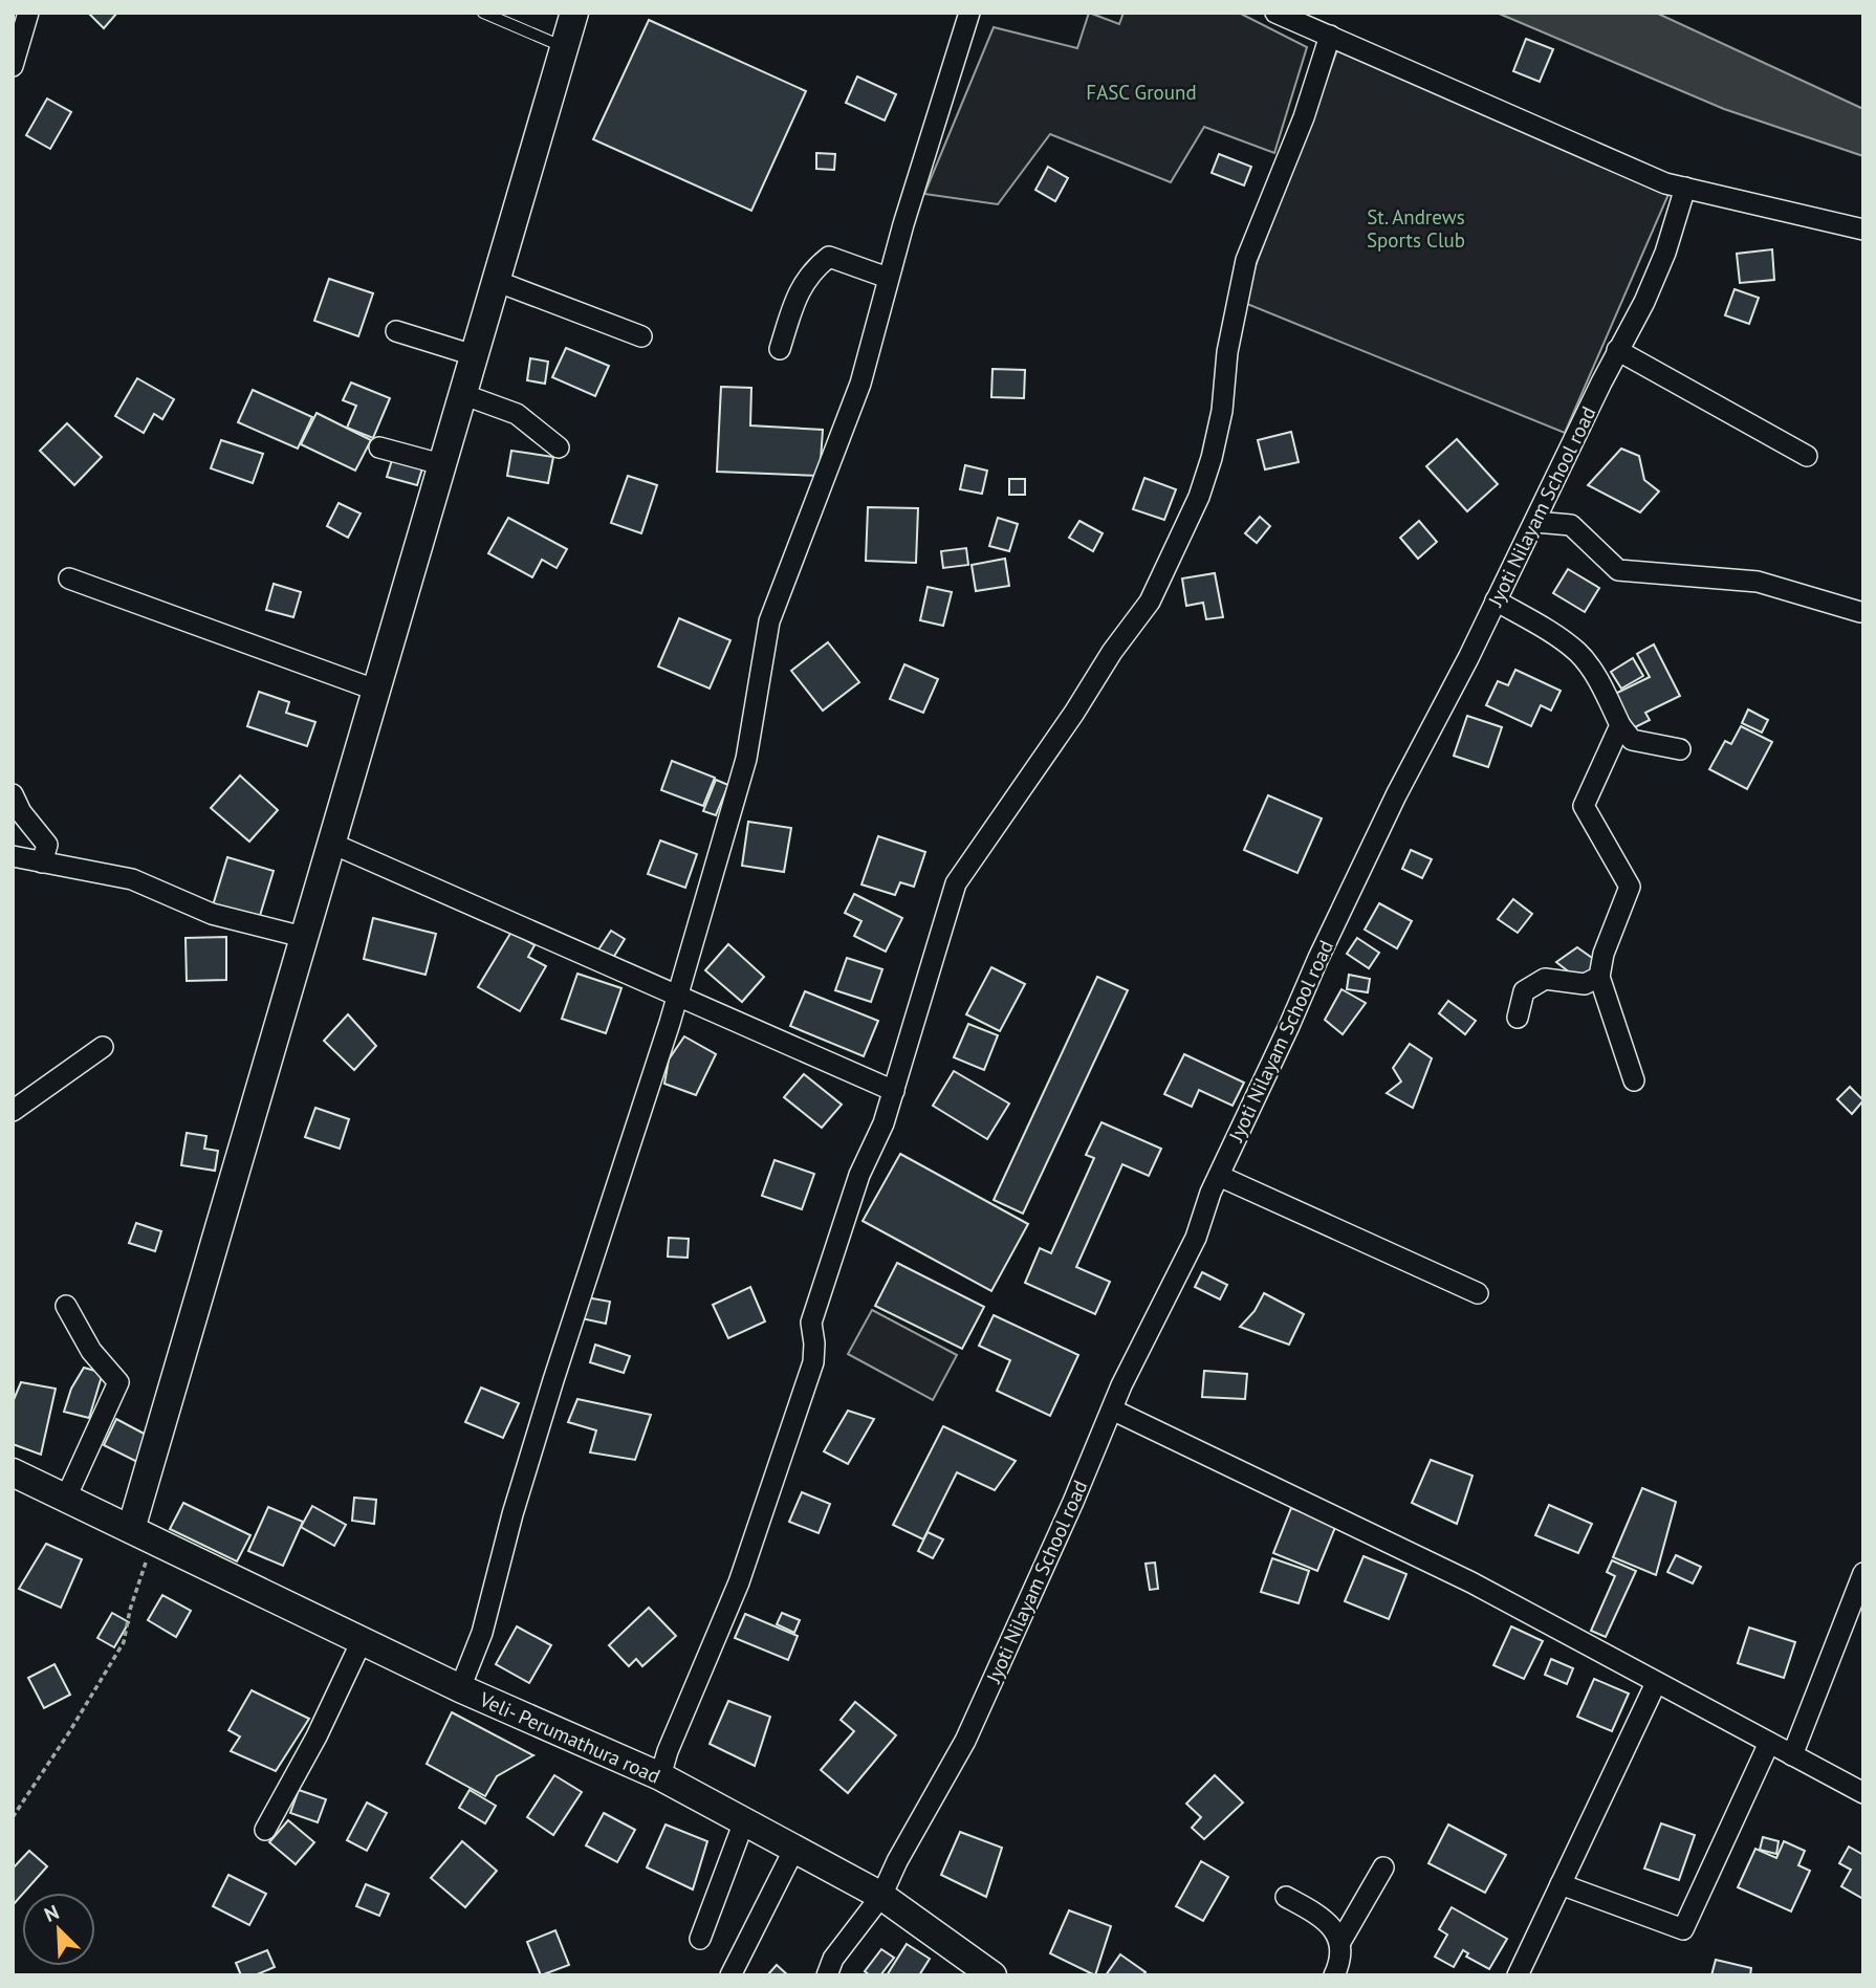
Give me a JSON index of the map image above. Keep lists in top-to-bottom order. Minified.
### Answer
{"streets":{"main road":["Veli- Perumathura road"],"street":["Jyoti Nilayam School road"]},"crossings":[["Jyoti Nilayam School road","Veli- Perumathura road"]],"parks":["FASC Ground","St. Andrews Sports Club"],"north":"top left"}
